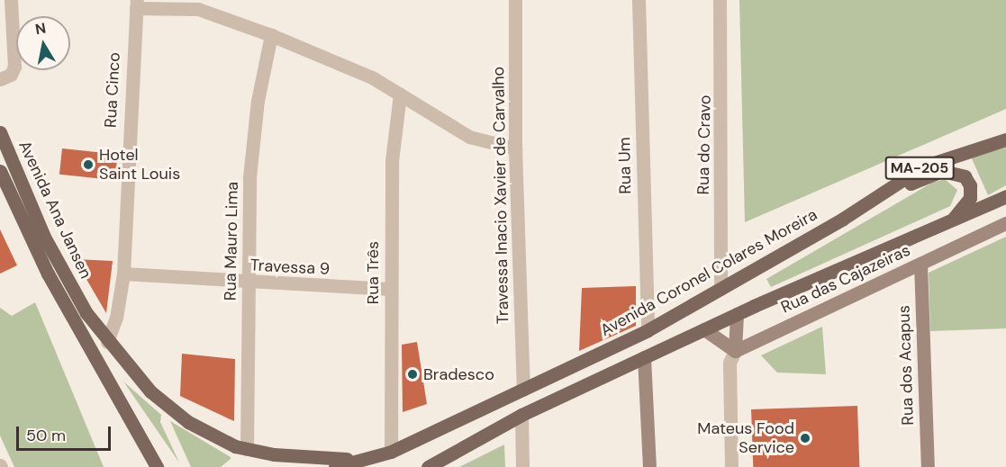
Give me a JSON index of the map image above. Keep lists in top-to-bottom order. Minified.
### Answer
{"streets":{"main road":["MA-205","Avenida Ana Jansen","Avenida Coronel Colares Moreira"],"street":["Rua Cinco","Rua do Cravo","Rua Um","Travessa Inacio Xavier de Carvalho","Rua Mauro Lima","Travessa 9","Rua Três","Rua das Cajazeiras","Rua dos Acapus"]},"crossings":[["Rua Cinco","Avenida Ana Jansen"],["Rua Cinco","Travessa 9"],["Rua do Cravo","Avenida Coronel Colares Moreira"],["Rua Um","Avenida Coronel Colares Moreira"],["Travessa Inacio Xavier de Carvalho","Avenida Coronel Colares Moreira"],["Avenida Ana Jansen","Rua Mauro Lima"],["Avenida Ana Jansen","Avenida Coronel Colares Moreira"],["Rua Mauro Lima","Travessa 9"],["Travessa 9","Rua Três"],["Rua Três","Avenida Coronel Colares Moreira"],["Rua das Cajazeiras","Rua dos Acapus"]],"places":["Hotel Saint Louis","Bradesco","Mateus Food Service"],"scale_bar":"50 m","north":"top"}
